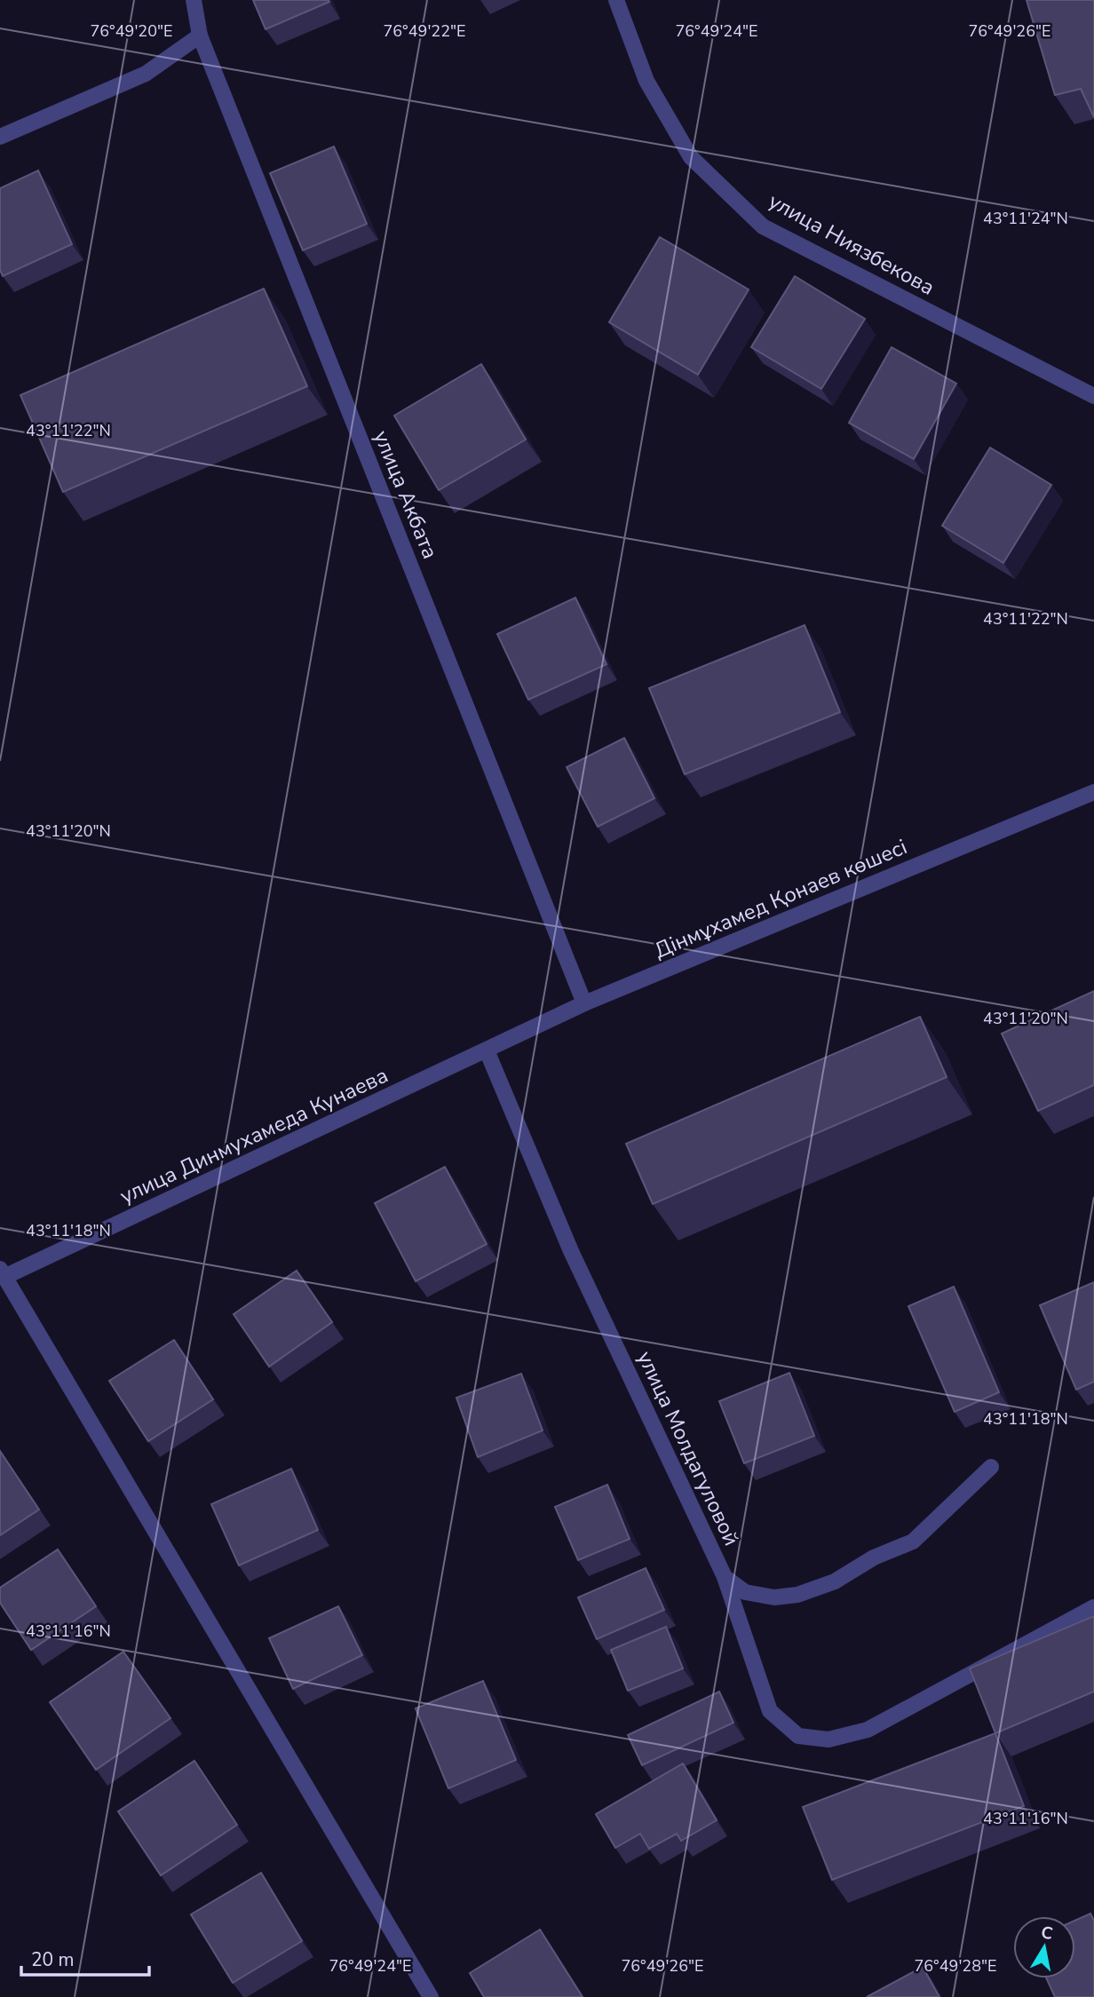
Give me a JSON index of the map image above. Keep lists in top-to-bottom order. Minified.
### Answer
{"streets":{"street":["улица Ниязбекова","улица Акбата","Дінмұхамед Қонаев көшесі","улица Динмухамеда Кунаева","улица Молдагуловой"]},"crossings":[["улица Акбата","Дінмұхамед Қонаев көшесі"],["Дінмұхамед Қонаев көшесі","улица Динмухамеда Кунаева"],["Дінмұхамед Қонаев көшесі","улица Молдагуловой"],["улица Динмухамеда Кунаева","улица Молдагуловой"]],"scale_bar":"20 m","north":"top","coordinates":["76°49'20\"E","76°49'22\"E","76°49'24\"E","76°49'26\"E","43°11'24\"N","43°11'22\"N","43°11'20\"N","43°11'18\"N","43°11'16\"N","76°49'28\"E"]}
